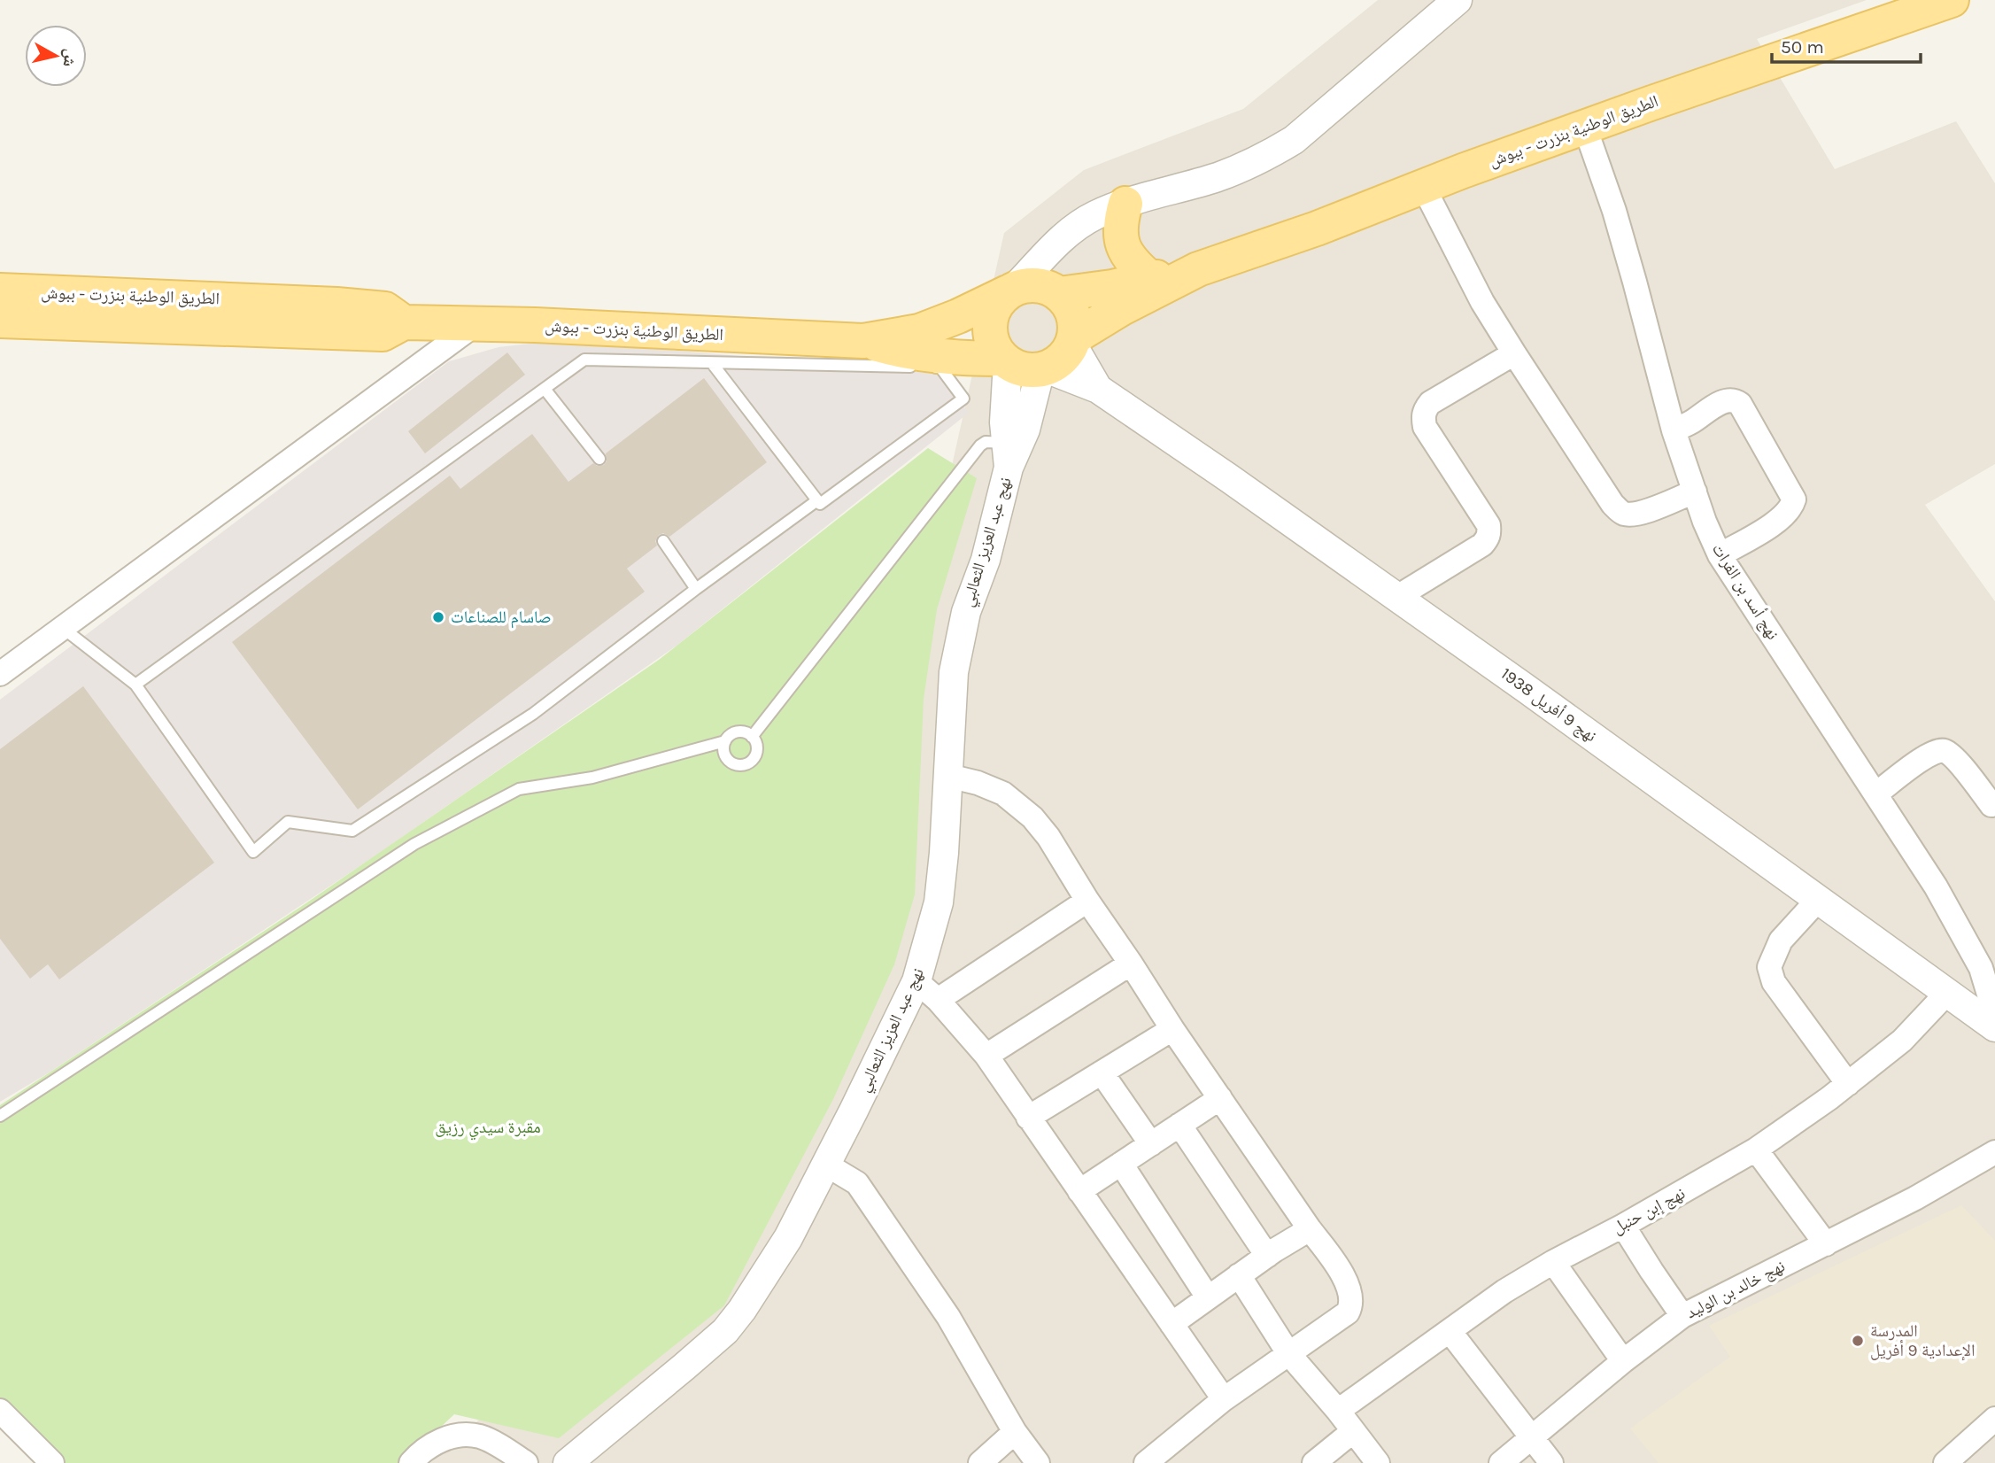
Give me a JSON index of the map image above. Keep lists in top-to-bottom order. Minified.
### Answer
{"streets":{"main road":["الطريق الوطنية بنزرت - ببوش"],"street":["نهج عبد العزيز الثعالبي","نهج أسد بن الفرات","نهج 9 أفريل 1938","نهج إبن حنبل","نهج خالد بن الوليد"]},"crossings":[["الطريق الوطنية بنزرت - ببوش","نهج أسد بن الفرات"],["نهج 9 أفريل 1938","نهج إبن حنبل"]],"parks":["مقبرة سيدي رزيق"],"places":["صاسام للصناعات","المدرسة الإعدادية 9 أفريل"],"scale_bar":"50 m","north":"right"}
